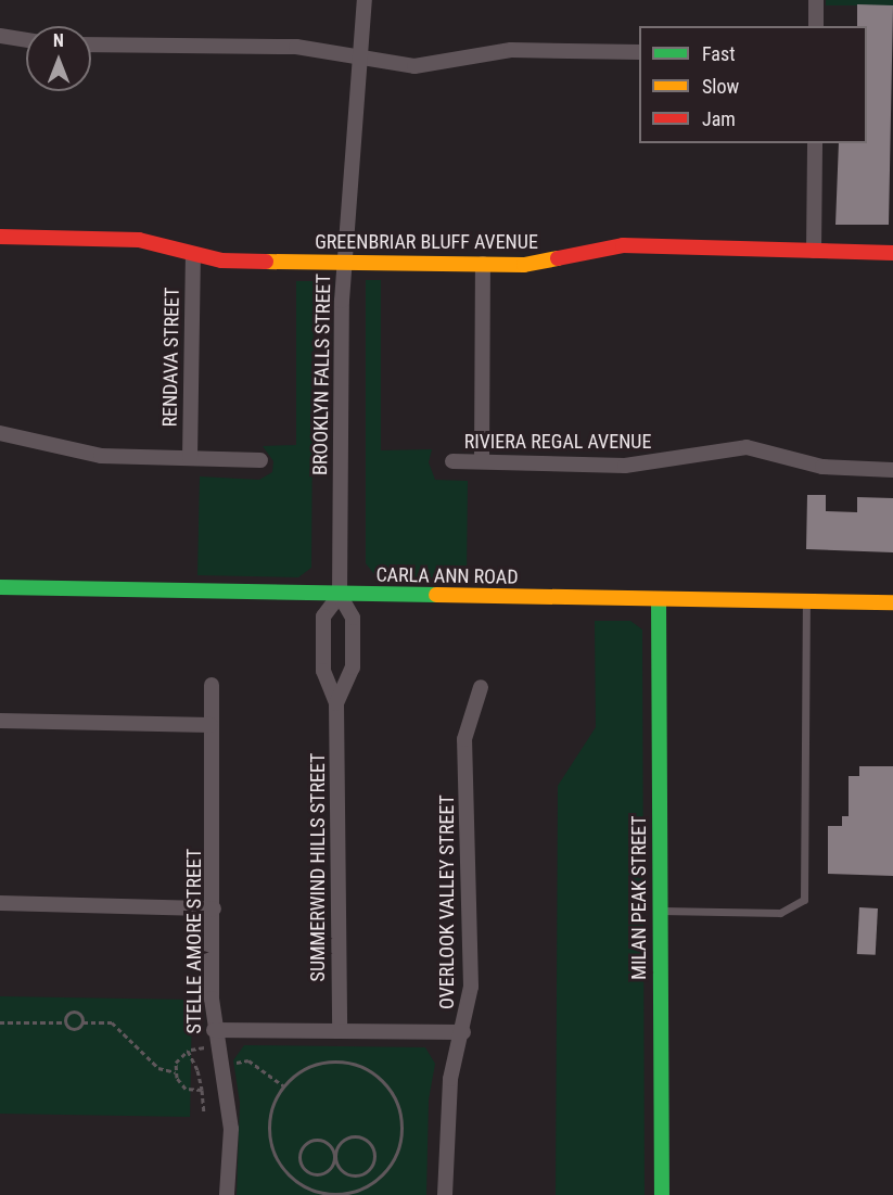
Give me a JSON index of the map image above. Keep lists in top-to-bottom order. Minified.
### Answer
{"streets":{"street":["GREENBRIAR BLUFF AVENUE","RENDAVA STREET","BROOKLYN FALLS STREET","RIVIERA REGAL AVENUE","CARLA ANN ROAD","SUMMERWIND HILLS STREET","MILAN PEAK STREET","OVERLOOK VALLEY STREET","STELLE AMORE STREET"]},"crossings":[["GREENBRIAR BLUFF AVENUE","RENDAVA STREET"],["GREENBRIAR BLUFF AVENUE","BROOKLYN FALLS STREET"],["BROOKLYN FALLS STREET","CARLA ANN ROAD"],["BROOKLYN FALLS STREET","SUMMERWIND HILLS STREET"],["CARLA ANN ROAD","SUMMERWIND HILLS STREET"],["CARLA ANN ROAD","MILAN PEAK STREET"]],"legend":["Fast","Slow","Jam"],"north":"top"}
